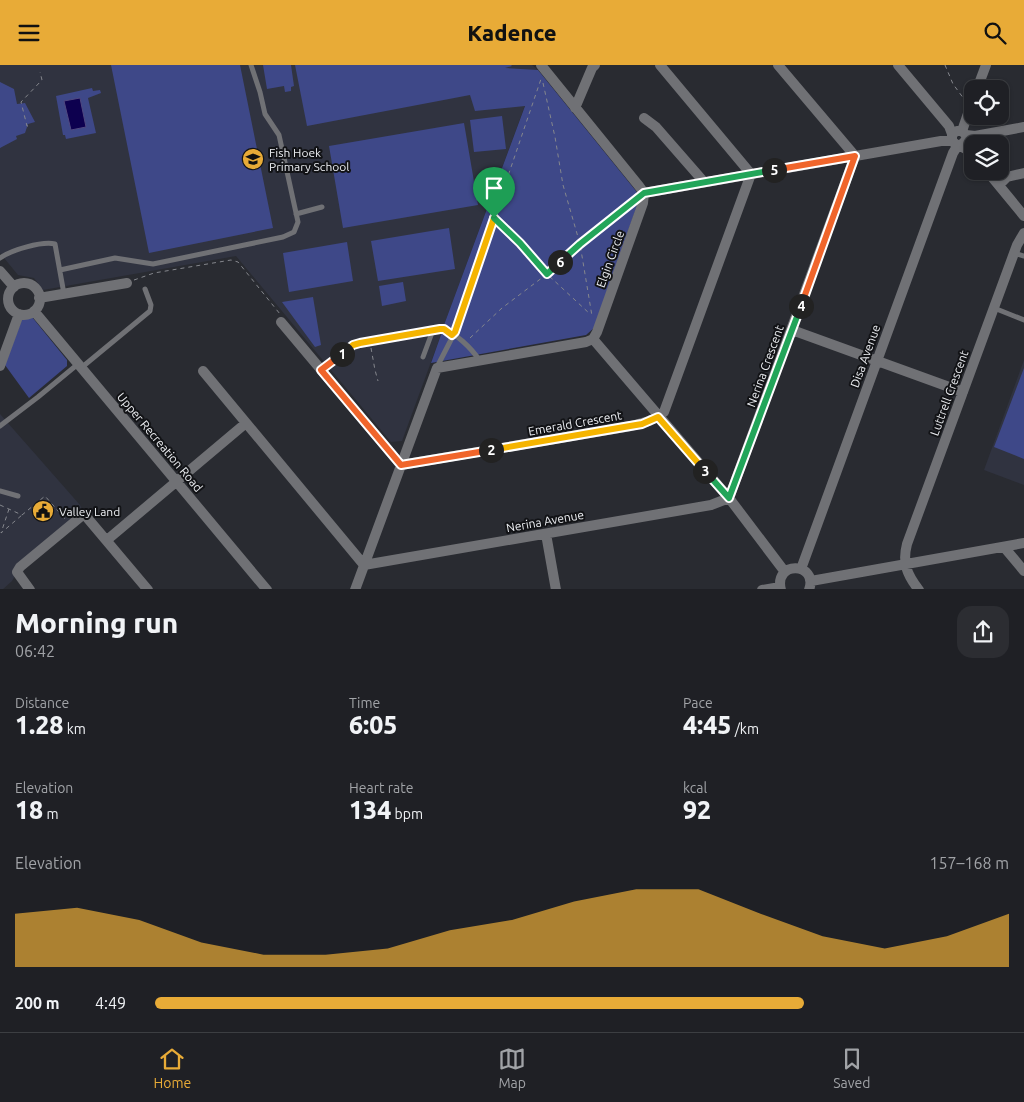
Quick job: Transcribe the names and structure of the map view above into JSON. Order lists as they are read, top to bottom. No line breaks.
{"streets":{"street":["Elgin Circle","Disa Avenue","Nerina Crescent","Luttrell Crescent","Emerald Crescent","Upper Recreation Road","Nerina Avenue"]},"crossings":[["Nerina Crescent","Nerina Avenue"]],"places":{"school or university":["Fish Hoek Primary School"],"public building":["Valley Land"]},"page":{"header":"Kadence","pins":["5","6","4","1","2","3"],"heading":["Morning run","06:42"],"stats":[["Distance","1.28 km"],["Time","6:05"],["Pace","4:45 /km"],["Elevation","18 m"],["Heart rate","134 bpm"],["kcal","92"]],"chart":["Elevation","157–168 m"],"list":[{"name":"200 m","note":"4:49"}],"tabs":["Home","Map","Saved"]}}
